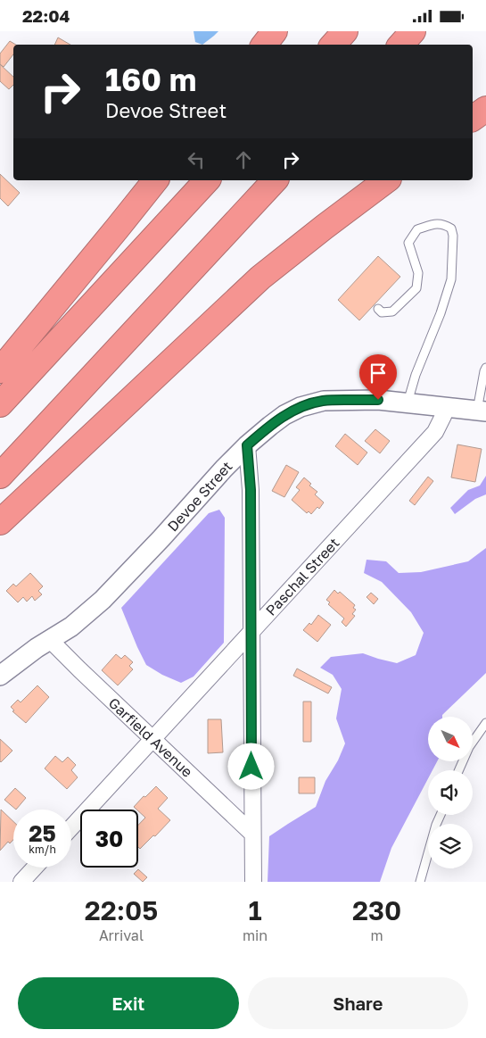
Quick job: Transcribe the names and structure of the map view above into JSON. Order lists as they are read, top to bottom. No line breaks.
{"streets":{"street":["Devoe Street","Paschal Street","Garfield Avenue"]},"crossings":[["Devoe Street","Paschal Street"],["Devoe Street","Garfield Avenue"],["Paschal Street","Garfield Avenue"]],"north":"bottom right","page":{"status":"22:04","turn":["160 m","Devoe Street"],"speed":"25 km/h","limit":"30","eta":["22:05","Arrival","1","min","230","m"],"buttons":["Exit","Share"]}}
